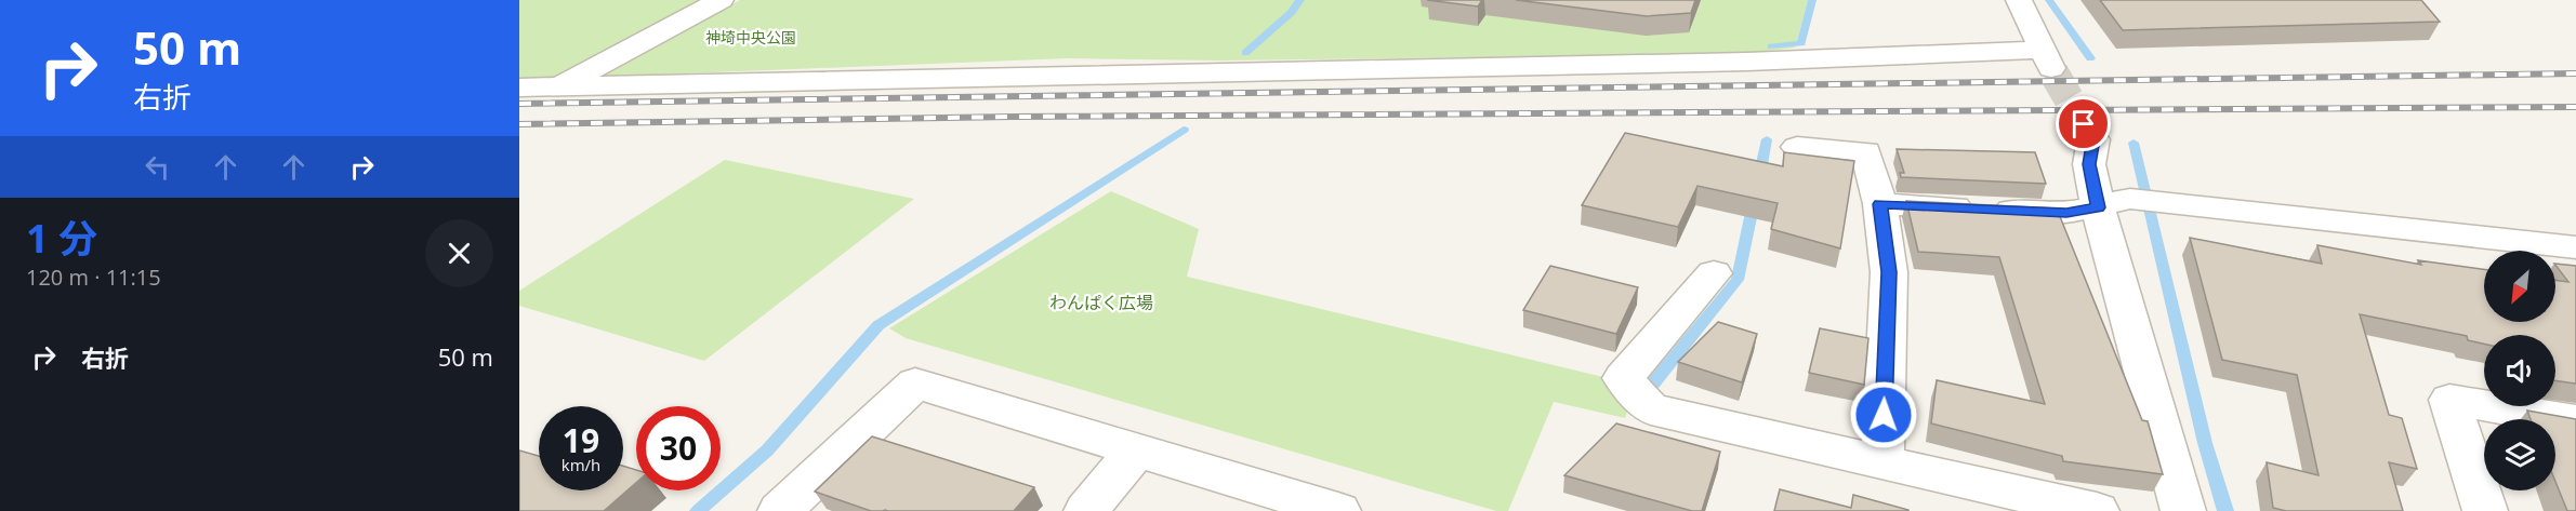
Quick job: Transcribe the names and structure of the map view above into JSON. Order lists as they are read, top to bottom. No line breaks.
{"parks":["神埼中央公園","わんぱく広場"],"north":"bottom left","page":{"turn":["50 m","右折"],"heading":["1 分","120 m · 11:15"],"list":[{"name":"右折","value":"50 m"}],"speed":"19 km/h","limit":"30"}}
